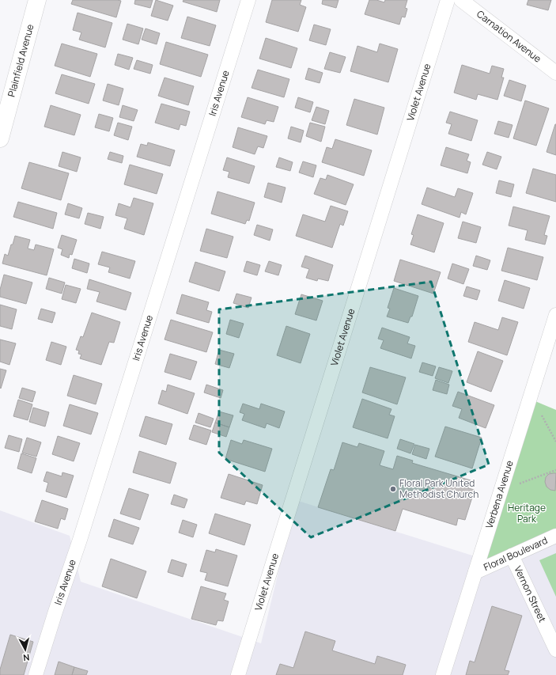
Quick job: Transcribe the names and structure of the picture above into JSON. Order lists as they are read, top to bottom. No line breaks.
{"streets":{"main road":["Plainfield Avenue"],"street":["Carnation Avenue","Violet Avenue","Iris Avenue","Verbena Avenue","Floral Boulevard","Vernon Street"]},"crossings":[["Verbena Avenue","Floral Boulevard"],["Floral Boulevard","Vernon Street"]],"parks":["Heritage Park"],"places":["Floral Park United Methodist Church"],"north":"bottom"}
